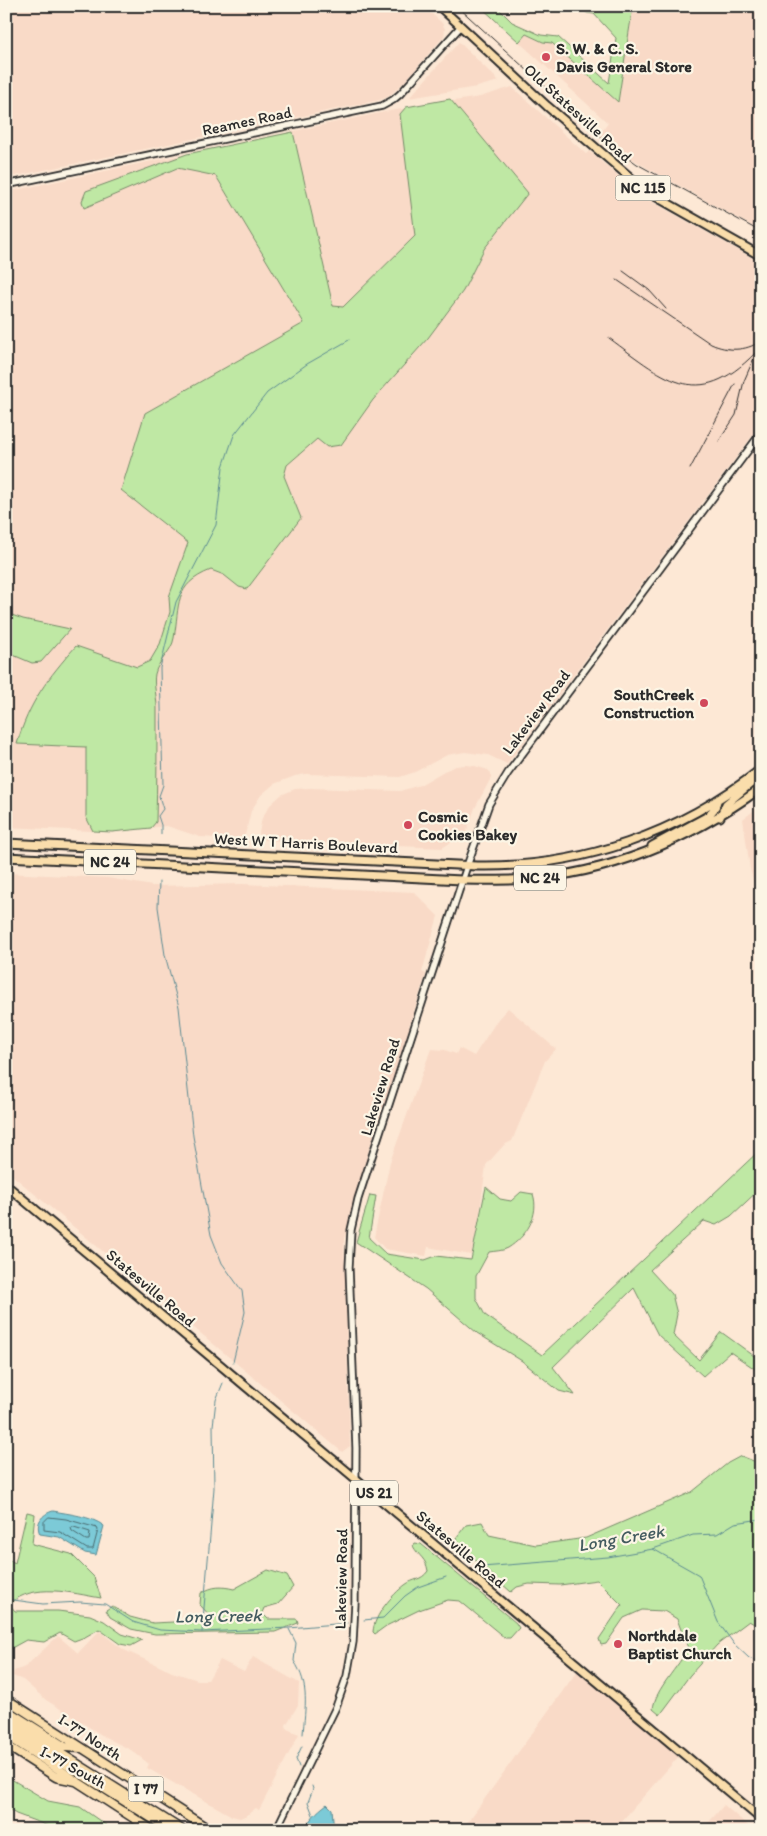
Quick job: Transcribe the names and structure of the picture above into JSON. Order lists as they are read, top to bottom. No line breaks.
{"streets":{"highway":["I-77 North","I-77 South","I 77"],"main road":["Old Statesville Road","Reames Road","NC 115","Lakeview Road","West W T Harris Boulevard","NC 24","Statesville Road","US 21"]},"crossings":[["Old Statesville Road","Reames Road"],["Lakeview Road","West W T Harris Boulevard"],["Lakeview Road","Statesville Road"],["I-77 North","I 77"],["I-77 South","I 77"]],"water":["Long Creek"],"places":["S. W. & C. S. Davis General Store","SouthCreek Construction","Cosmic Cookies Bakey","Northdale Baptist Church"]}
